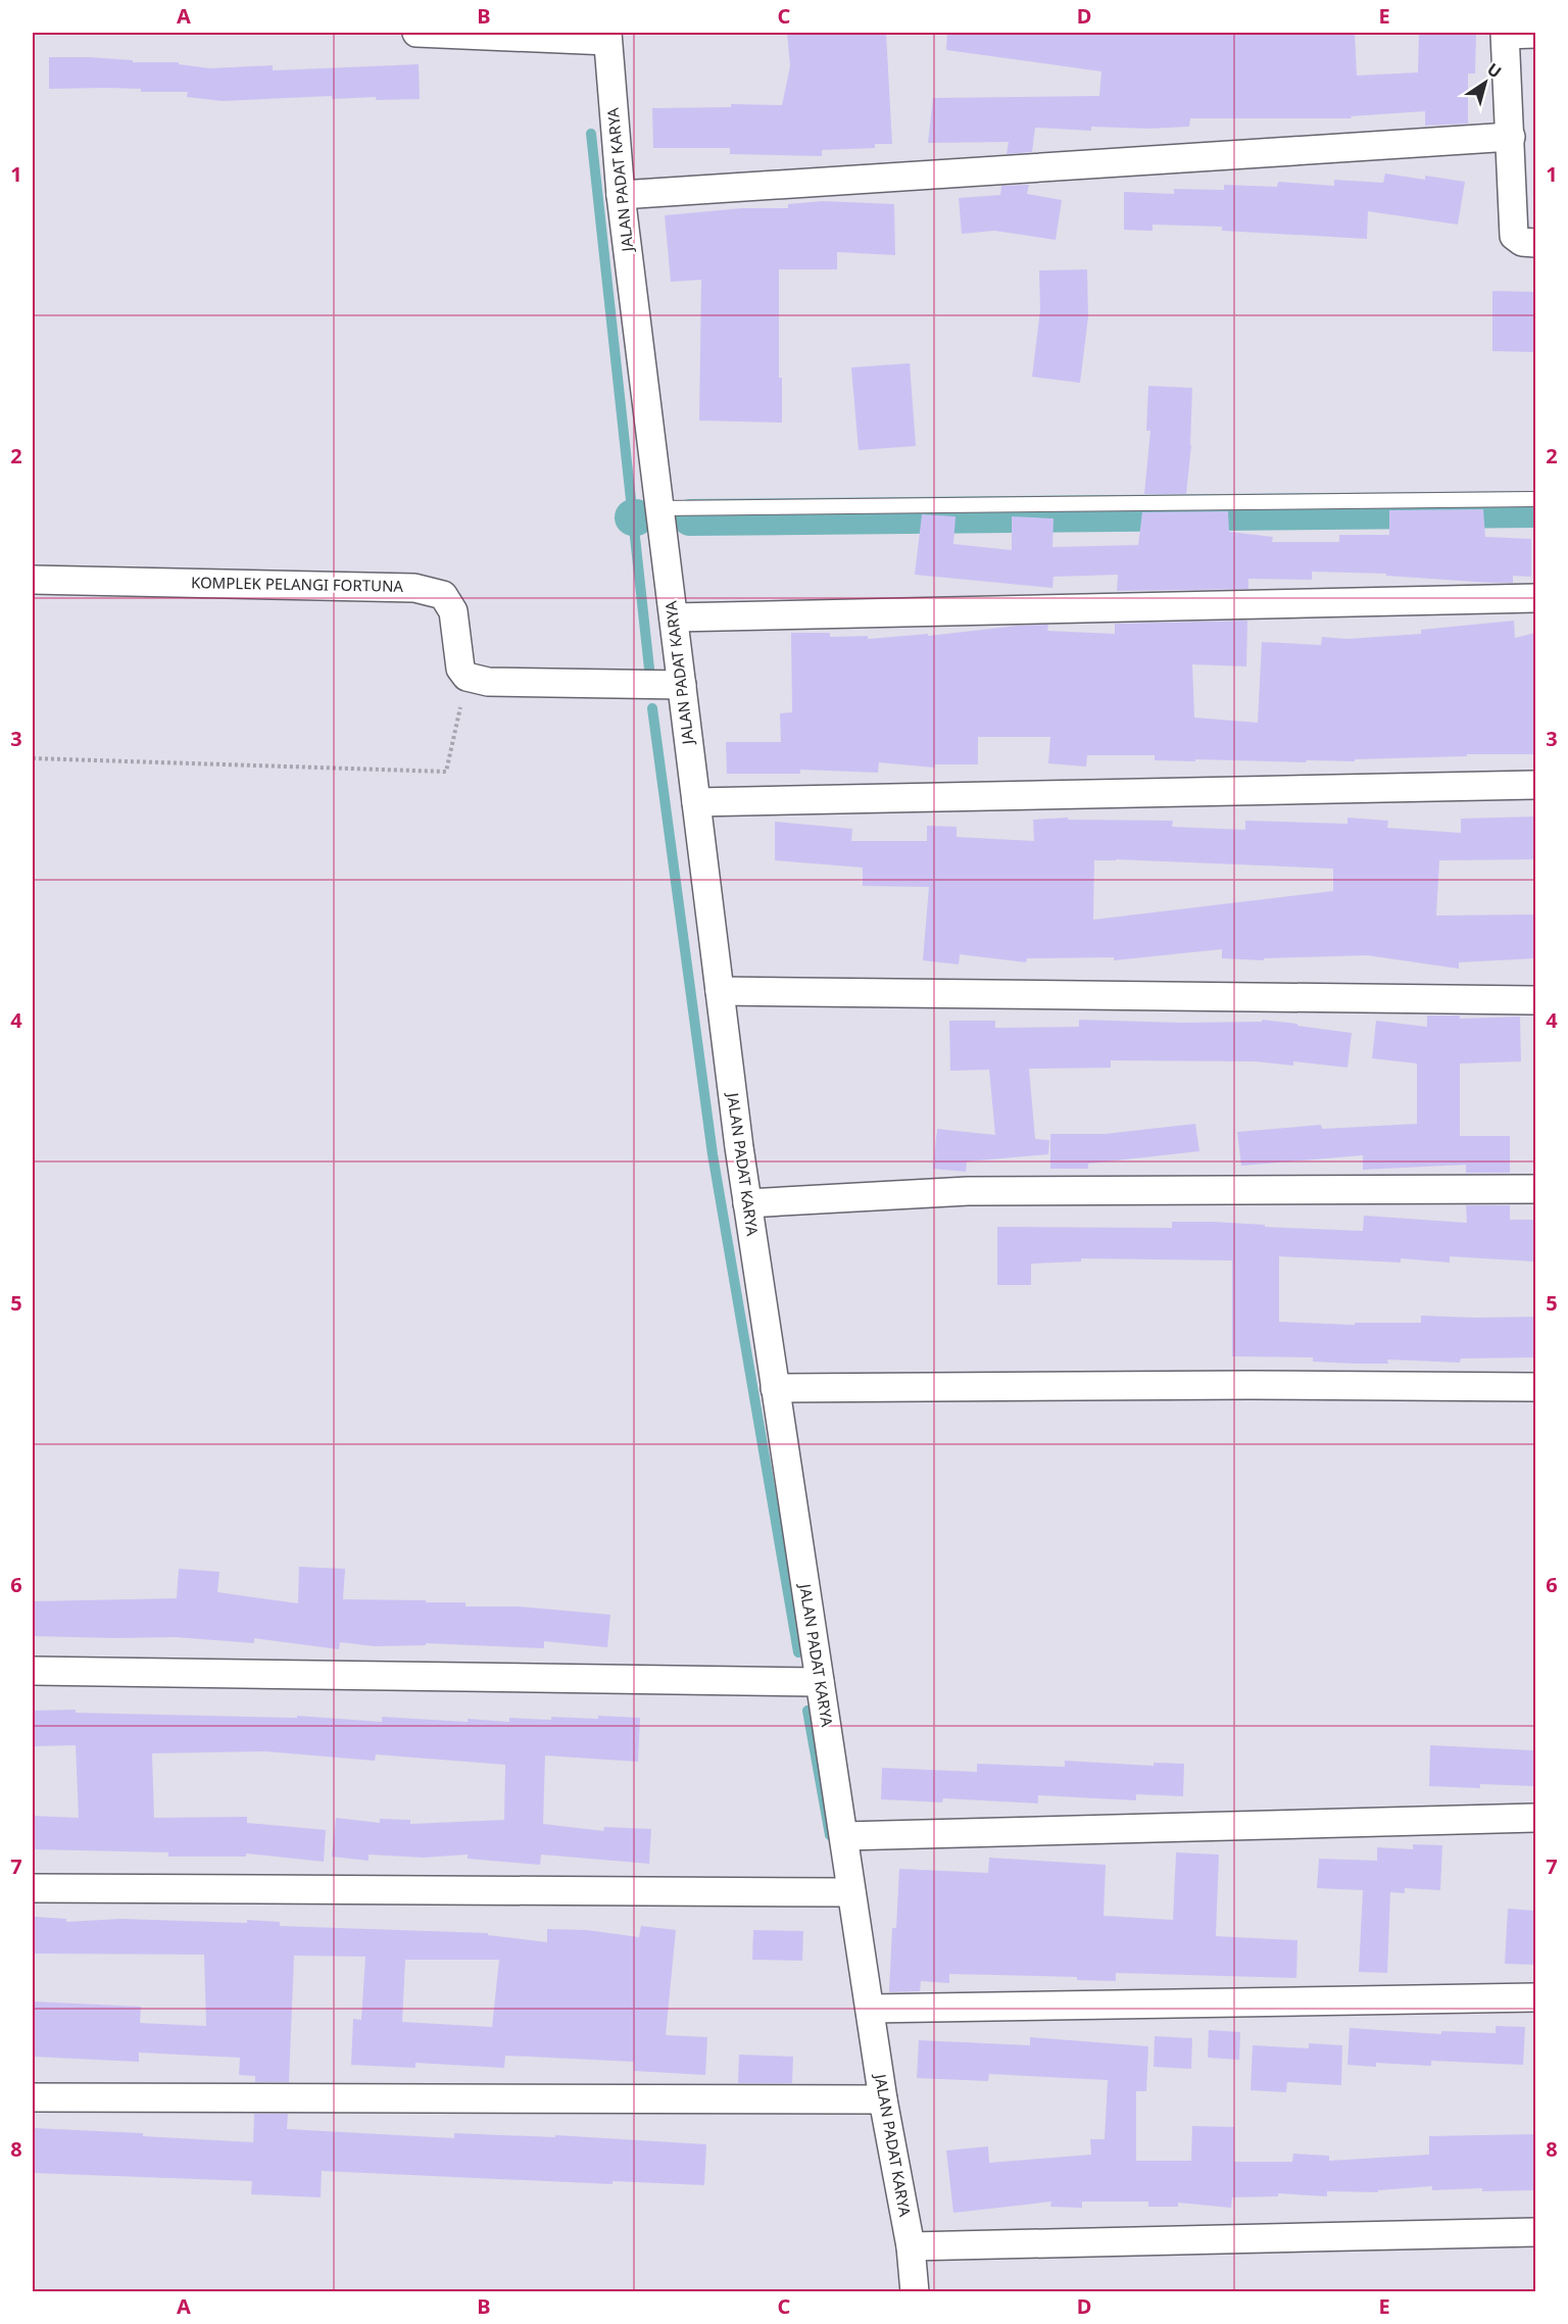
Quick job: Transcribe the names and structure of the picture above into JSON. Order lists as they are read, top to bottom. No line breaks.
{"streets":{"street":["JALAN PADAT KARYA","KOMPLEK PELANGI FORTUNA"]},"north":"top right","grid":{"columns":["A","B","C","D","E"],"rows":["1","2","3","4","5","6","7","8"]}}
